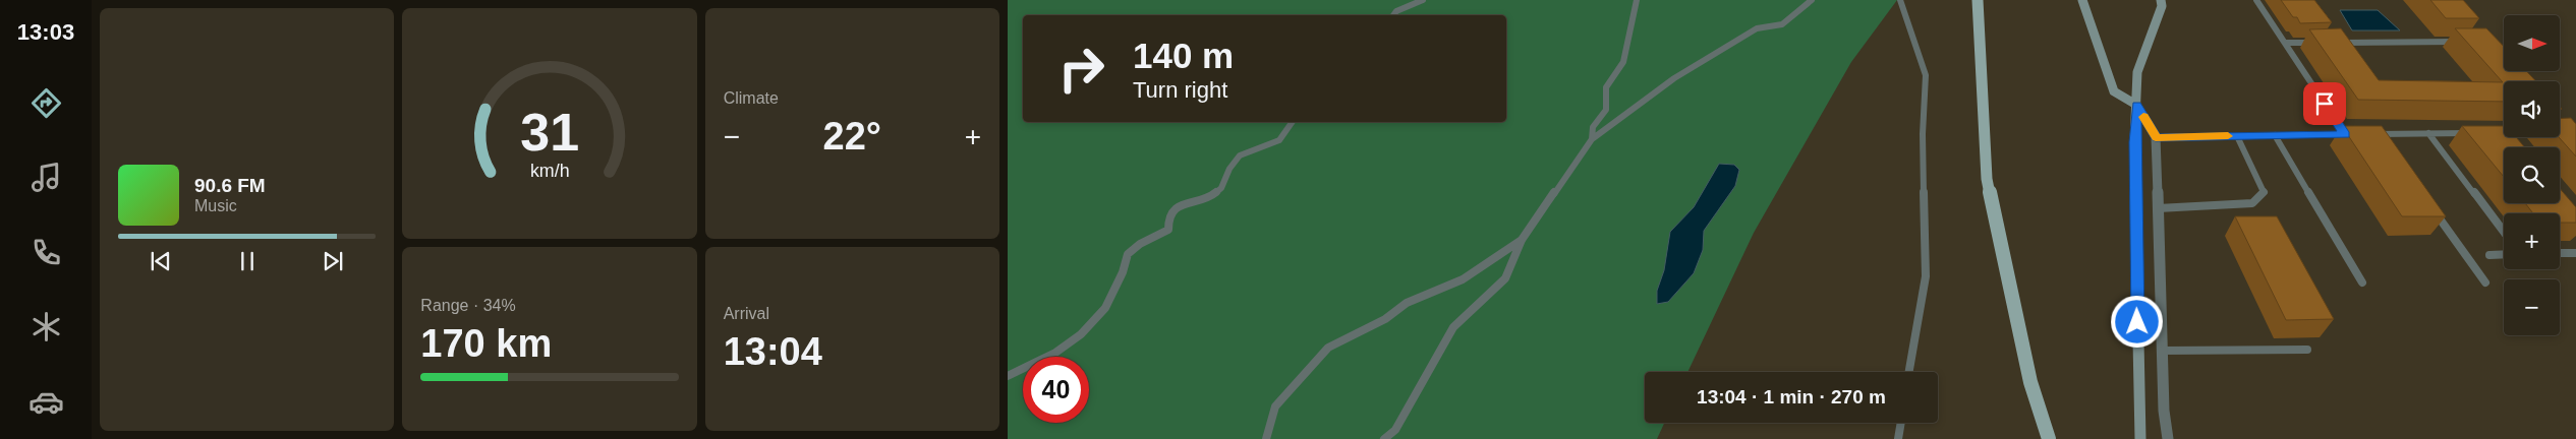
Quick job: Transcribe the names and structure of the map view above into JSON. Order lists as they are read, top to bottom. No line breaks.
{"north":"right","page":{"tabs":"13:03","tile":["Climate",["Range · 34%","170 km"],["Arrival","13:04"]],"map_buttons":["+","−"],"turn":["140 m","Turn right"],"heat":["−","22°","+"],"song":["90.6 FM","Music"],"limit":"40","trip":"13:04 · 1 min · 270 m","gauge":["31","km/h"]}}
